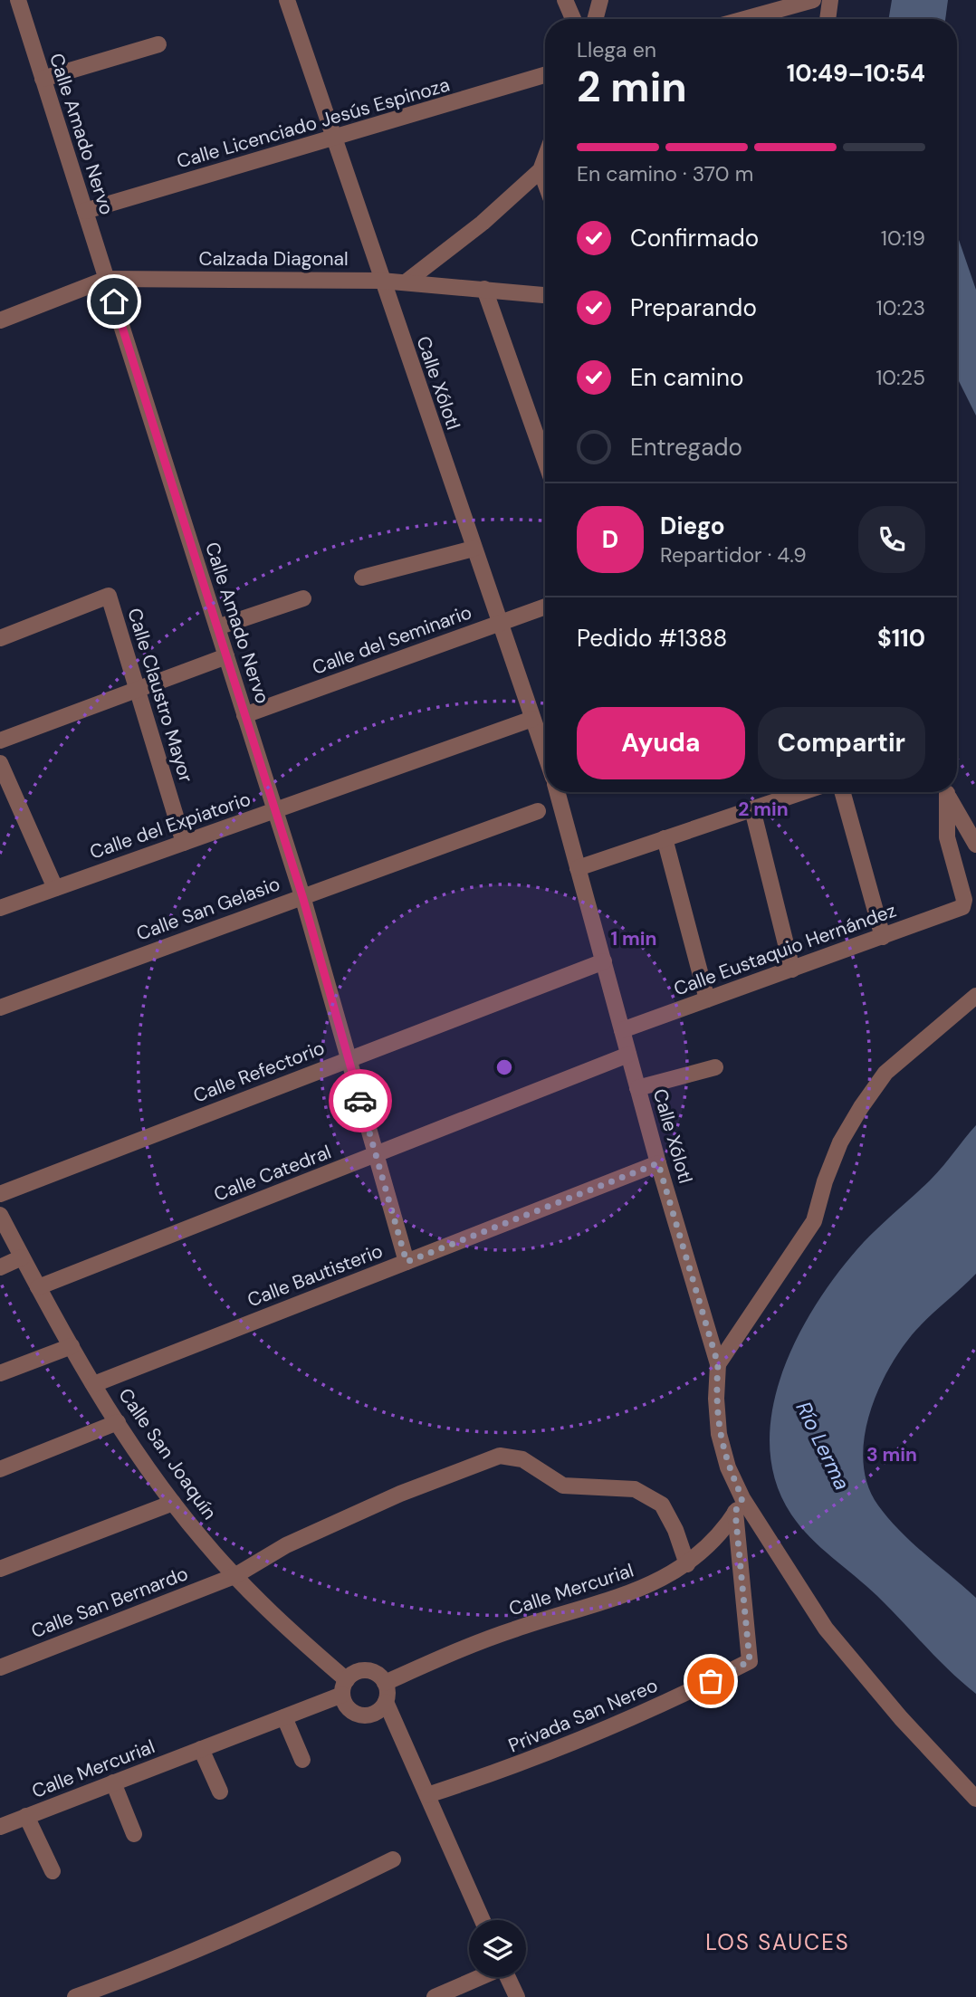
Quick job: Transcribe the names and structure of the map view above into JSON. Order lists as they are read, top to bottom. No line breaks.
{"streets":{"street":["Calle Licenciado Jesús Espinoza","Calle Amado Nervo","Calzada Diagonal","Calle Xólotl","Calle del Seminario","Calle Claustro Mayor","Calle del Expiatorio","Calle San Gelasio","Calle Eustaquio Hernández","Calle Refectorio","Calle Catedral","Calle Bautisterio","Calle San Joaquín","Calle Mercurial","Calle San Bernardo","Privada San Nereo"]},"crossings":[["Calle Licenciado Jesús Espinoza","Calle Amado Nervo"],["Calle Licenciado Jesús Espinoza","Calle Xólotl"],["Calle Amado Nervo","Calzada Diagonal"],["Calle Amado Nervo","Calle del Seminario"],["Calle Amado Nervo","Calle del Expiatorio"],["Calle Amado Nervo","Calle San Gelasio"],["Calle Amado Nervo","Calle Refectorio"],["Calle Amado Nervo","Calle Catedral"],["Calle Amado Nervo","Calle Bautisterio"],["Calzada Diagonal","Calle Xólotl"],["Calle Xólotl","Calle del Seminario"],["Calle Xólotl","Calle del Expiatorio"],["Calle Xólotl","Calle Eustaquio Hernández"],["Calle Xólotl","Calle Refectorio"],["Calle Xólotl","Calle Catedral"],["Calle Xólotl","Calle Bautisterio"],["Calle Xólotl","Calle Mercurial"],["Calle Xólotl","Privada San Nereo"],["Calle Claustro Mayor","Calle del Expiatorio"],["Calle Catedral","Calle San Joaquín"],["Calle Bautisterio","Calle San Joaquín"],["Calle San Joaquín","Calle Mercurial"],["Calle San Joaquín","Calle San Bernardo"],["Calle Mercurial","Calle San Bernardo"],["Calle Mercurial","Privada San Nereo"]],"districts":["LOS SAUCES"],"water":["Río Lerma"],"page":{"heading":["2 min","Llega en","10:49–10:54"],"panel":["Diego","Repartidor · 4.9","Pedido #1388","$110"],"bar":"En camino · 370 m","list":[["Confirmado","10:19"],["Preparando","10:23"],["En camino","10:25"],"Entregado"],"round":"D","buttons":["Ayuda","Compartir"]},"rings":["2 min","1 min","3 min"]}
